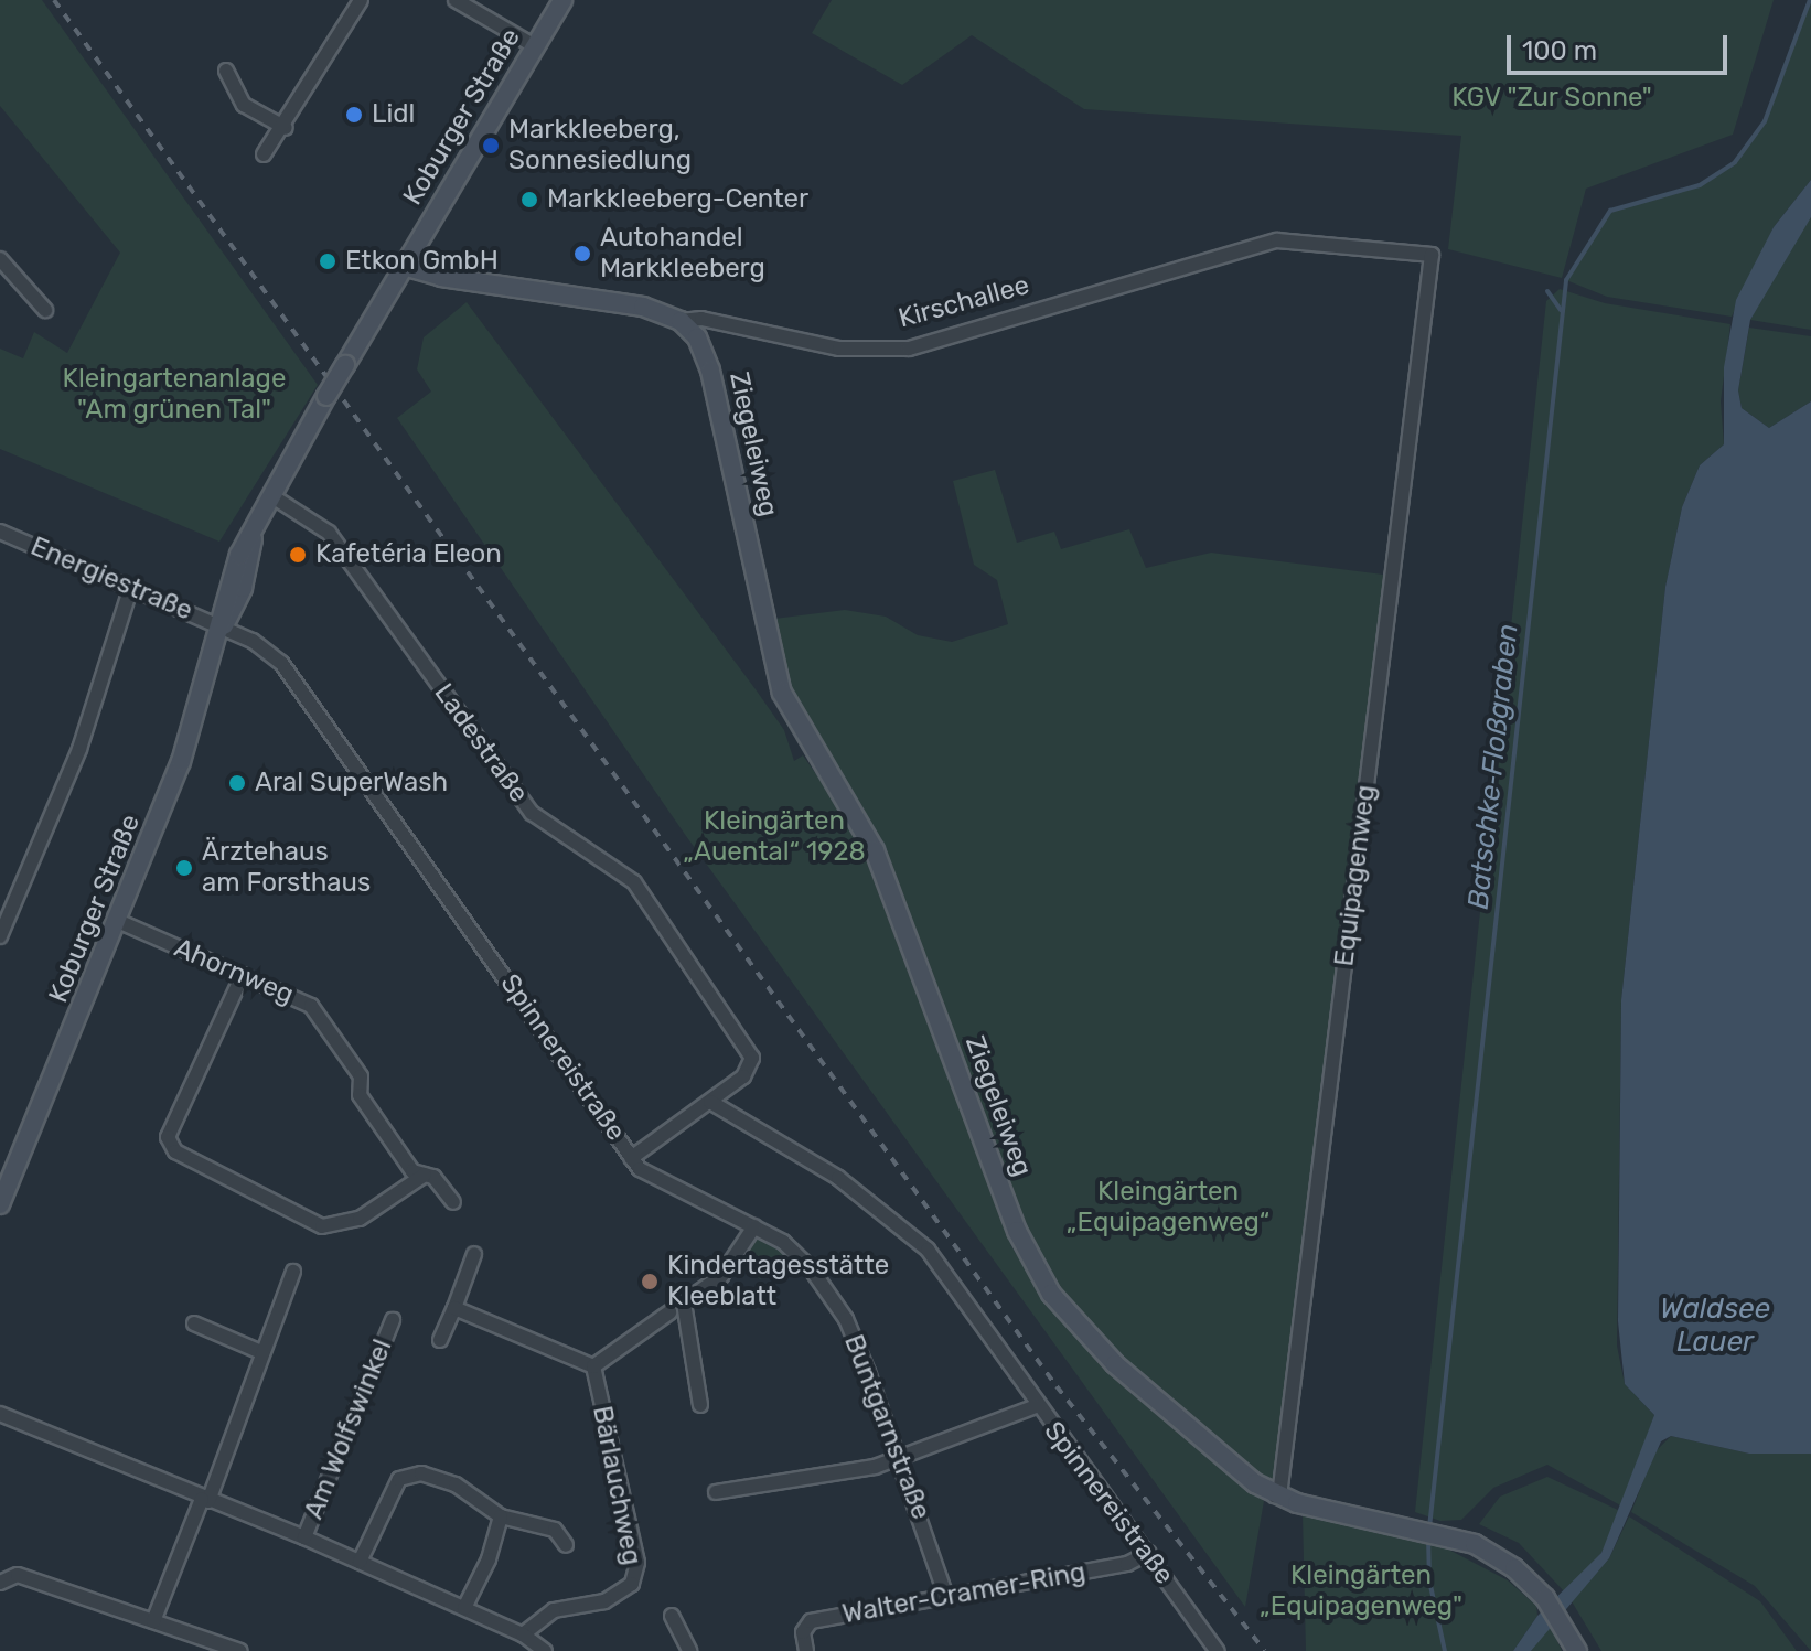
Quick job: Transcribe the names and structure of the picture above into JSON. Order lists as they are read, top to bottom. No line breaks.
{"streets":{"main road":["Koburger Straße","Kirschallee","Ziegeleiweg"],"street":["Energiestraße","Ladestraße","Equipagenweg","Ahornweg","Spinnereistraße","Buntgarnstraße","Am Wolfswinkel","Bärlauchweg","Walter-Cramer-Ring"]},"crossings":[["Koburger Straße","Kirschallee"],["Koburger Straße","Energiestraße"],["Koburger Straße","Ladestraße"],["Koburger Straße","Ahornweg"],["Koburger Straße","Spinnereistraße"],["Kirschallee","Ziegeleiweg"],["Kirschallee","Equipagenweg"],["Ziegeleiweg","Equipagenweg"],["Energiestraße","Spinnereistraße"],["Ladestraße","Spinnereistraße"],["Spinnereistraße","Buntgarnstraße"],["Spinnereistraße","Walter-Cramer-Ring"],["Buntgarnstraße","Walter-Cramer-Ring"],["Am Wolfswinkel","Bärlauchweg"]],"water":["Batschke‐Floßgraben","Waldsee Lauer"],"parks":["KGV \"Zur Sonne\"","Kleingartenanlage \"Am grünen Tal\"","Kleingärten „Auental“ 1928","Kleingärten „Equipagenweg“","Kleingärten „Equipagenweg\""],"places":["Lidl","Markkleeberg, Sonnesiedlung","Markkleeberg-Center","Autohandel Markkleeberg","Etkon GmbH","Kafetéria Eleon","Aral SuperWash","Ärztehaus am Forsthaus","Kindertagesstätte Kleeblatt"],"scale_bar":"100 m"}
